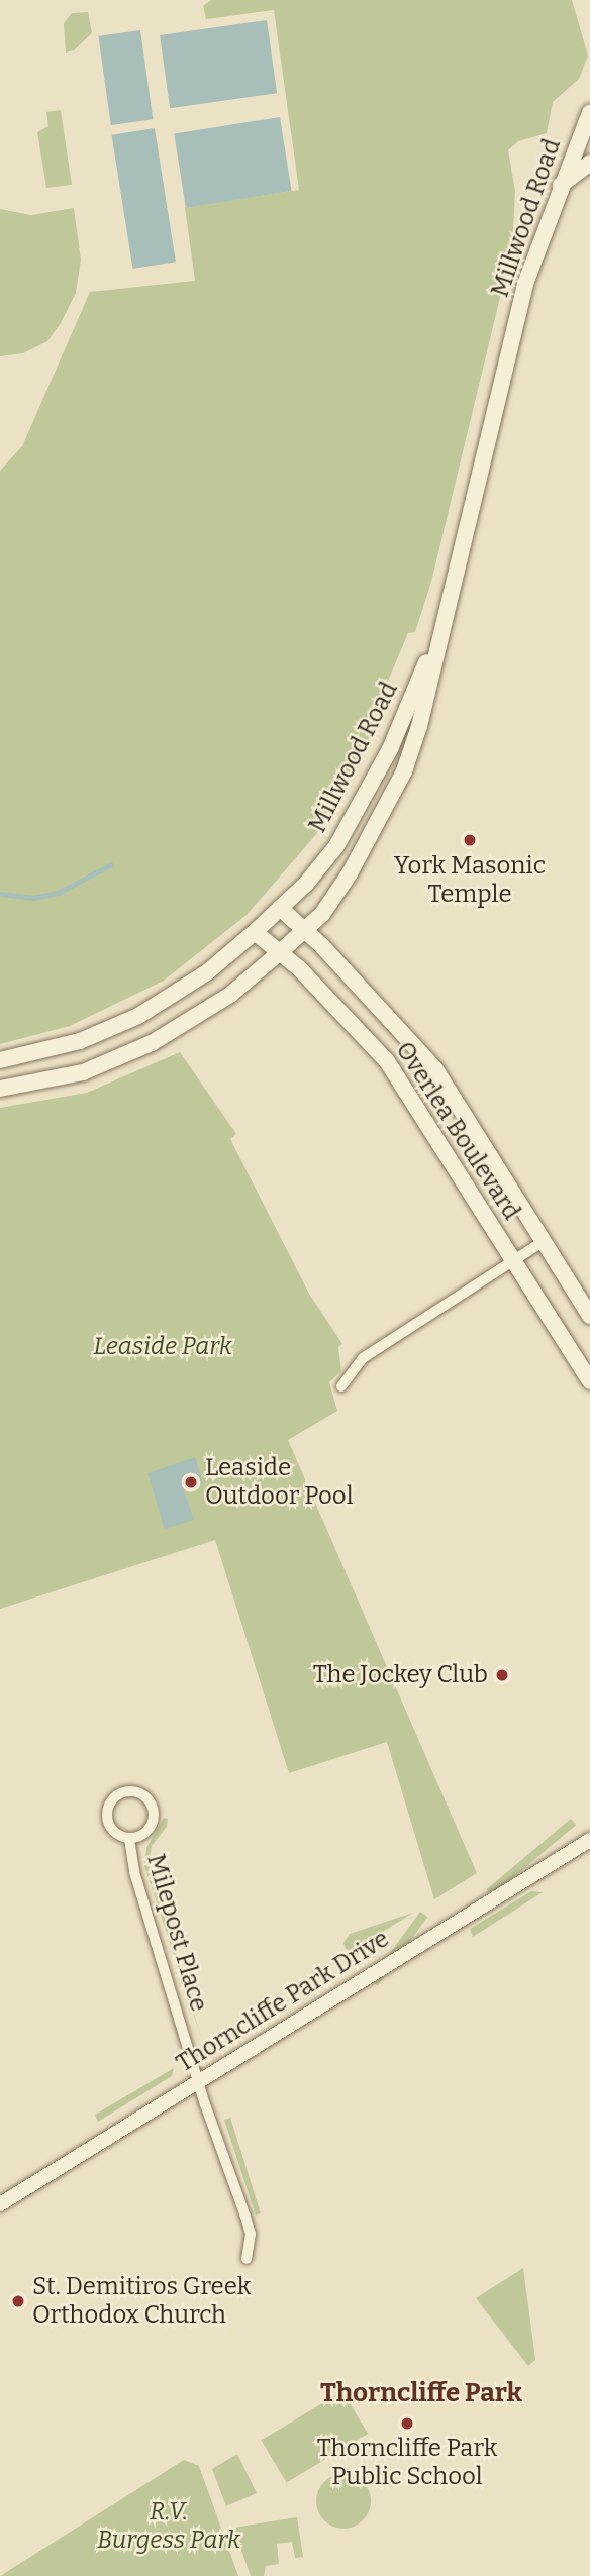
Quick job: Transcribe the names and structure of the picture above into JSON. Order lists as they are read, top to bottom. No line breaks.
{"streets":{"main road":["Millwood Road","Overlea Boulevard"],"street":["Milepost Place","Thorncliffe Park Drive"]},"crossings":[["Millwood Road","Overlea Boulevard"],["Milepost Place","Thorncliffe Park Drive"]],"districts":["Thorncliffe Park"],"parks":["Leaside Park","R.V. Burgess Park"],"places":["York Masonic Temple","Leaside Outdoor Pool","The Jockey Club","St. Demitiros Greek Orthodox Church","Thorncliffe Park Public School"]}
